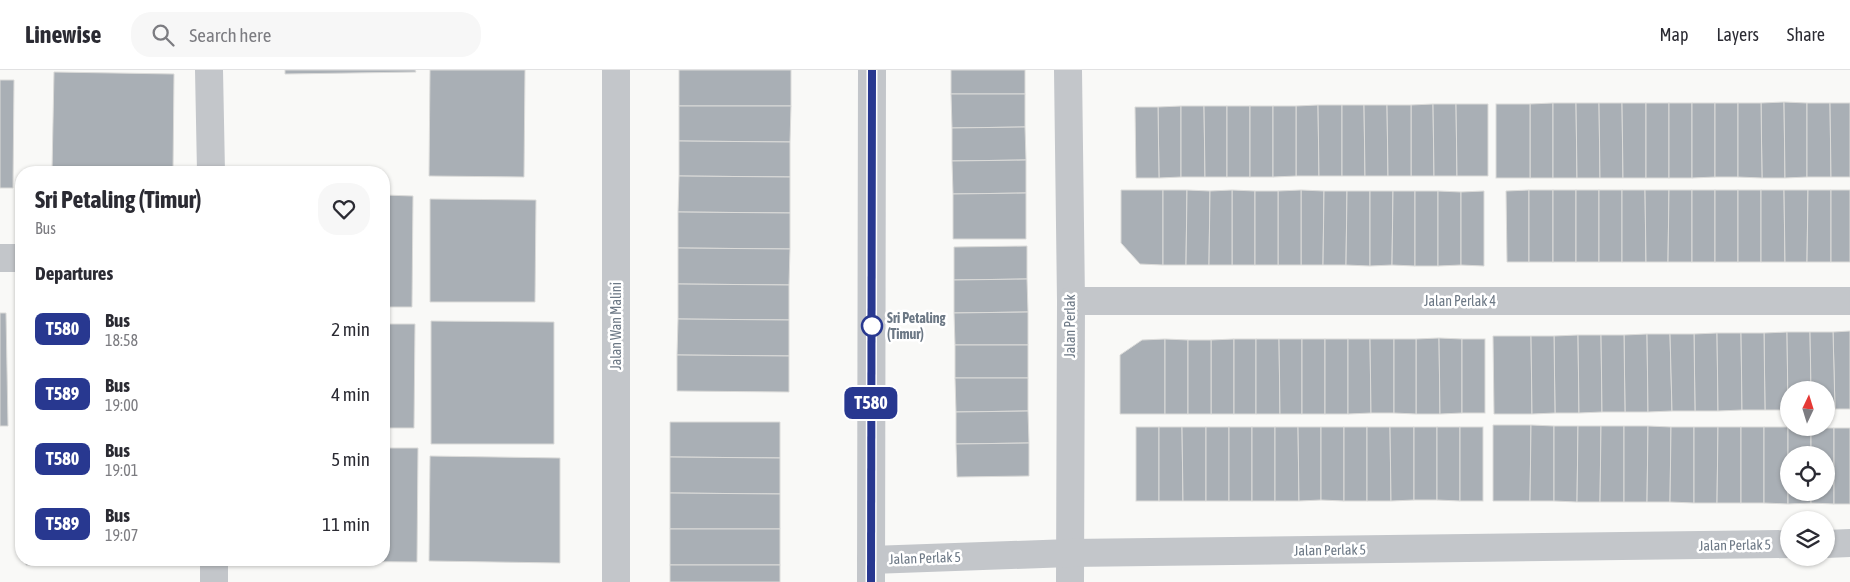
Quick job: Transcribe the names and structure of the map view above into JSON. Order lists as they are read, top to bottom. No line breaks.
{"streets":{"street":["Jalan Perlak 4","Jalan Wan Malini","Jalan Perlak","Jalan Perlak 5"]},"crossings":[["Jalan Perlak 4","Jalan Perlak"],["Jalan Perlak","Jalan Perlak 5"]],"places":["Sri Petaling (Timur)"],"lines":["bus line T580"],"north":"top","page":{"header":"Linewise","search":"Search here","nav":["Map","Layers","Share"],"on_map":"T580","heading":[["Sri Petaling (Timur)","Bus"],"Departures"],"list":[{"mark":"T580","name":"Bus","note":"18:58","value":"2 min"},{"mark":"T589","name":"Bus","note":"19:00","value":"4 min"},{"mark":"T580","name":"Bus","note":"19:01","value":"5 min"},{"mark":"T589","name":"Bus","note":"19:07","value":"11 min"}]}}
